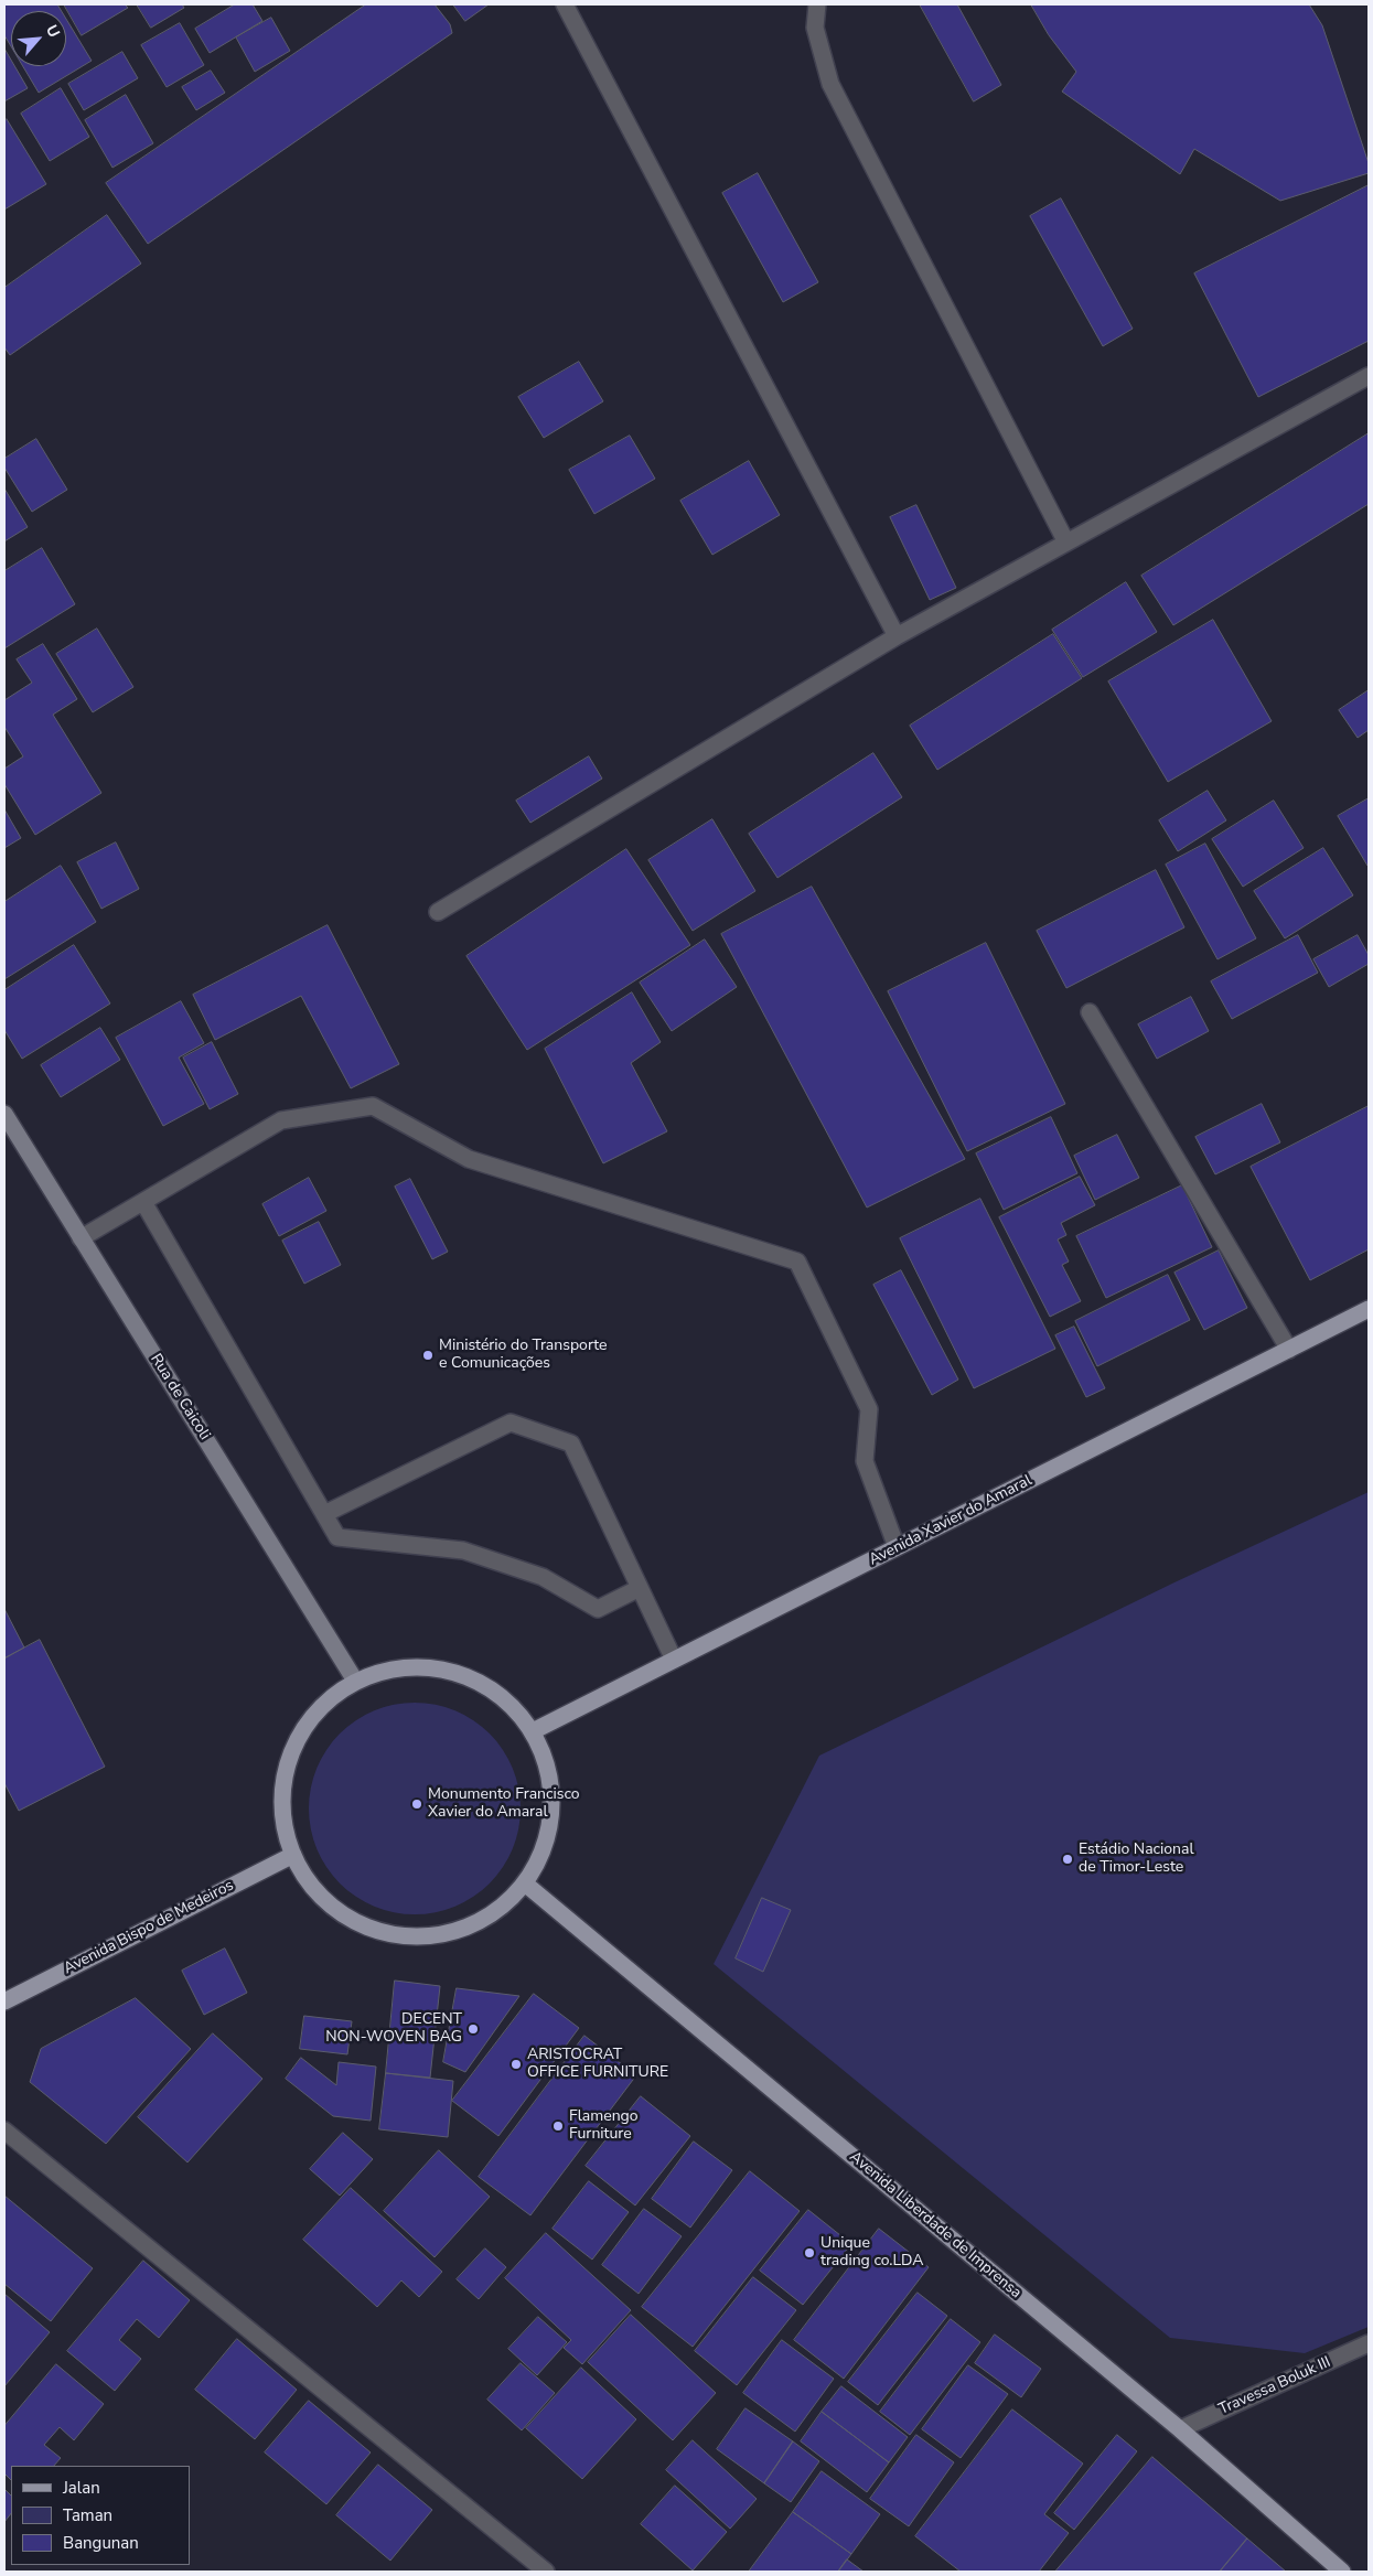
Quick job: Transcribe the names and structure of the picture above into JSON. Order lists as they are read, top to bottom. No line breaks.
{"streets":{"main road":["Rua de Caicoli","Avenida Xavier do Amaral","Avenida Bispo de Medeiros","Avenida Liberdade de Imprensa"],"street":["Travessa Boluk III"]},"crossings":[["Avenida Liberdade de Imprensa","Travessa Boluk III"]],"places":["Ministério do Transporte e Comunicações","Monumento Francisco Xavier do Amaral","Estádio Nacional de Timor-Leste","DECENT NON-WOVEN BAG","ARISTOCRAT OFFICE FURNITURE","Flamengo Furniture","Unique trading co.LDA"],"legend":["Jalan","Taman","Bangunan"],"north":"top right"}
